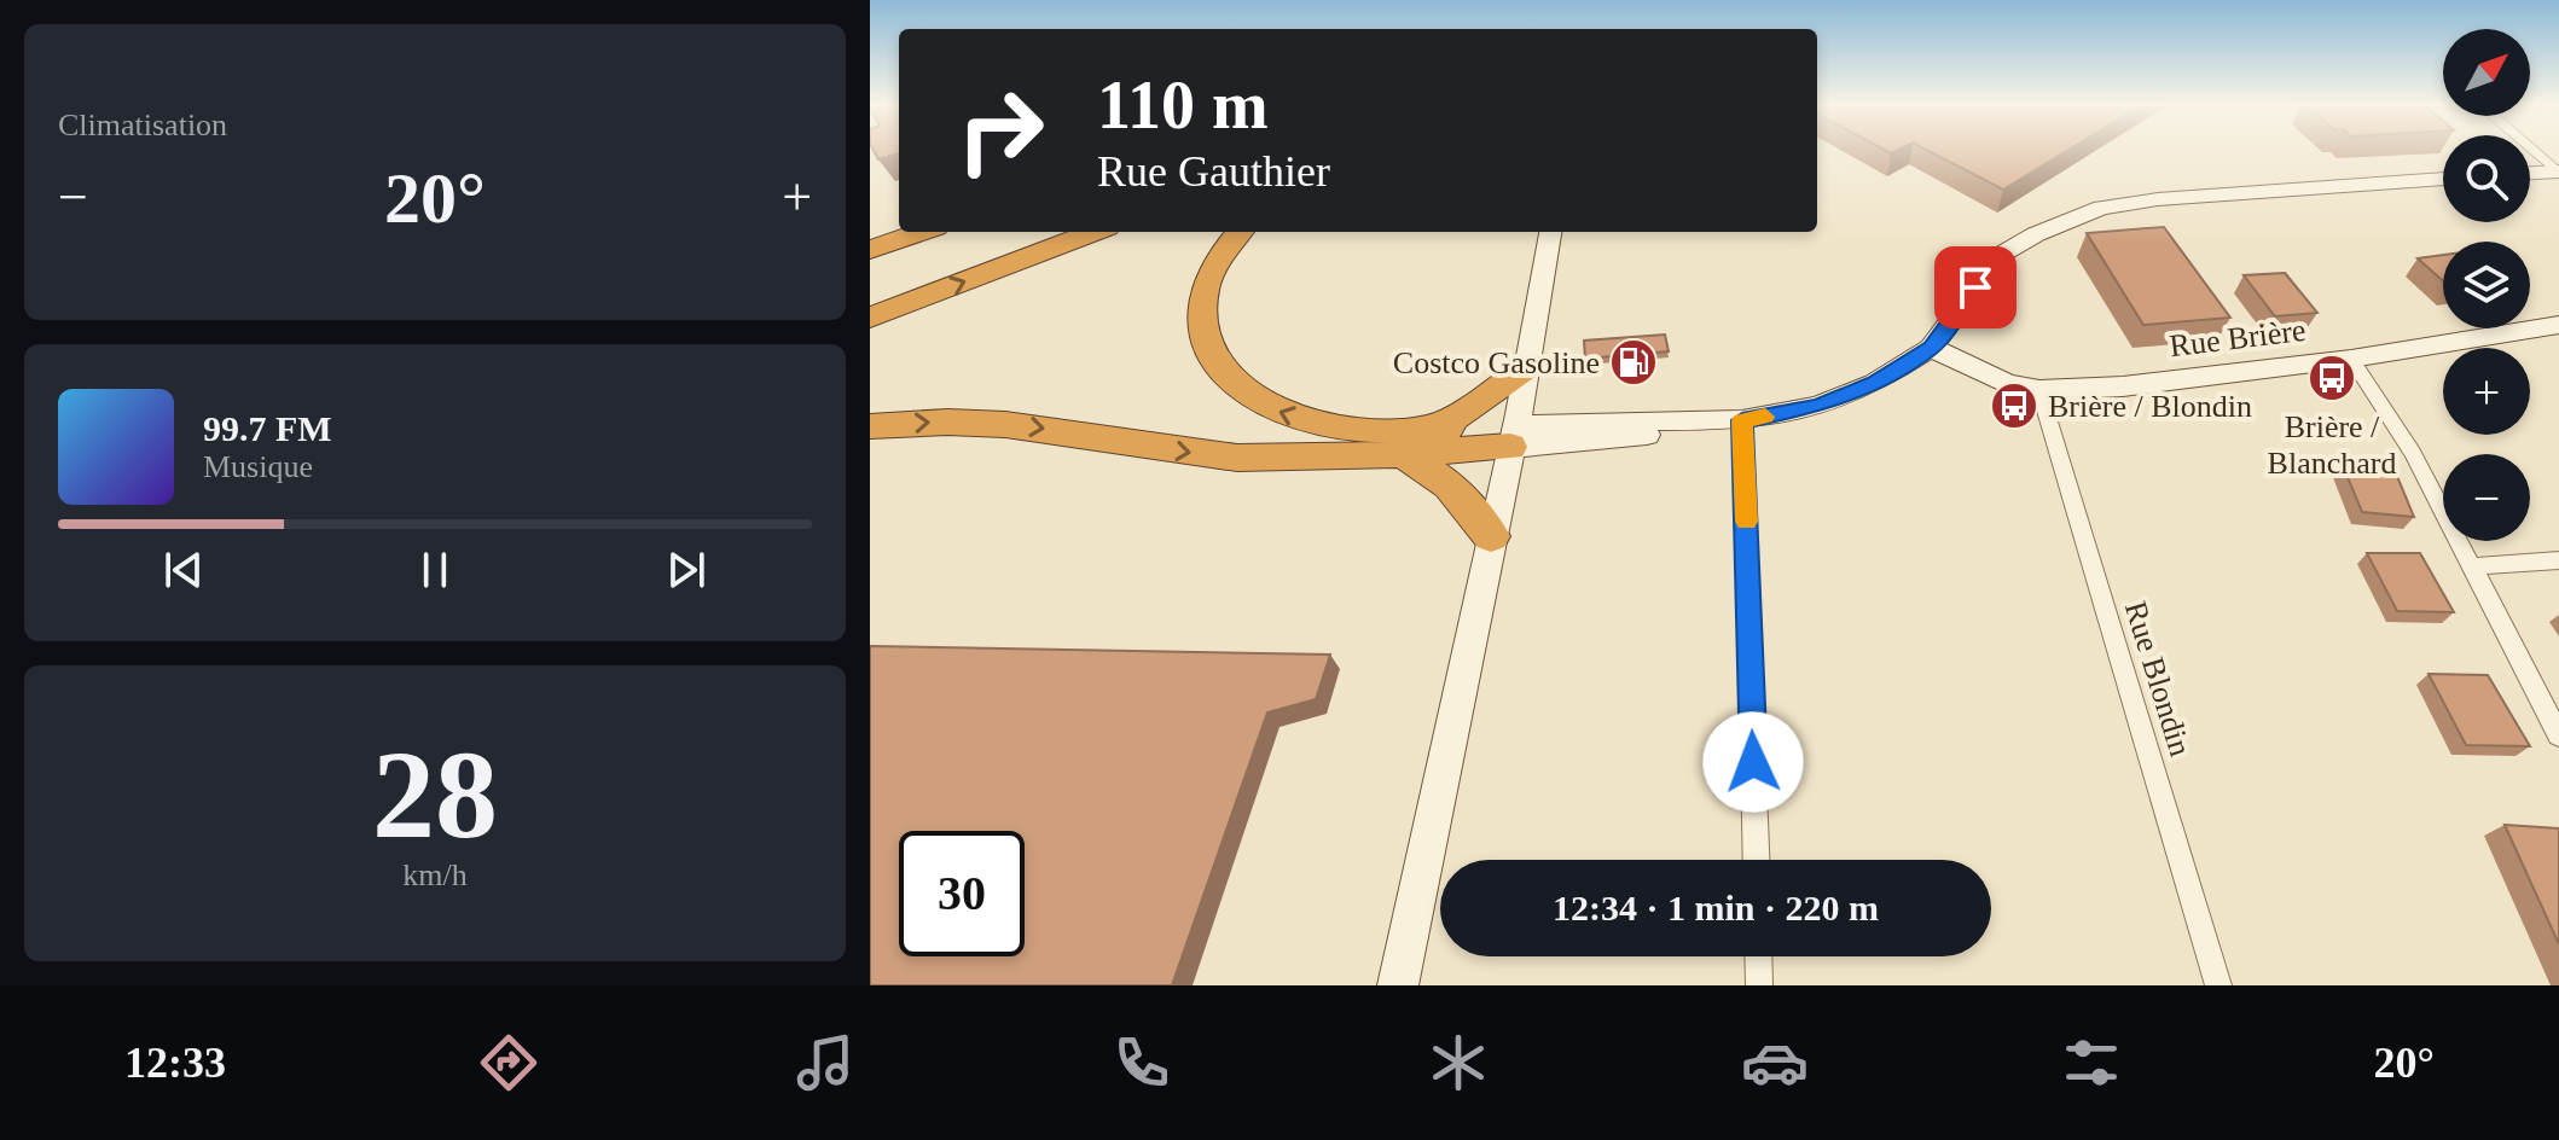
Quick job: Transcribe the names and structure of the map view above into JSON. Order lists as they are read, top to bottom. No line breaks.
{"streets":{"street":["Rue Brière","Rue Blondin"]},"crossings":[["Rue Brière","Rue Blondin"]],"places":{"fuel station":["Costco Gasoline"],"bus stop":["Brière / Blanchard","Brière / Blondin"]},"north":"top right","page":{"tile":["Climatisation",["28","km/h"]],"map_buttons":["+","−"],"turn":["110 m","Rue Gauthier"],"heat":["−","20°","+"],"song":["99.7 FM","Musique"],"limit":"30","trip":"12:34 · 1 min · 220 m","tabs":["12:33","20°"]}}
